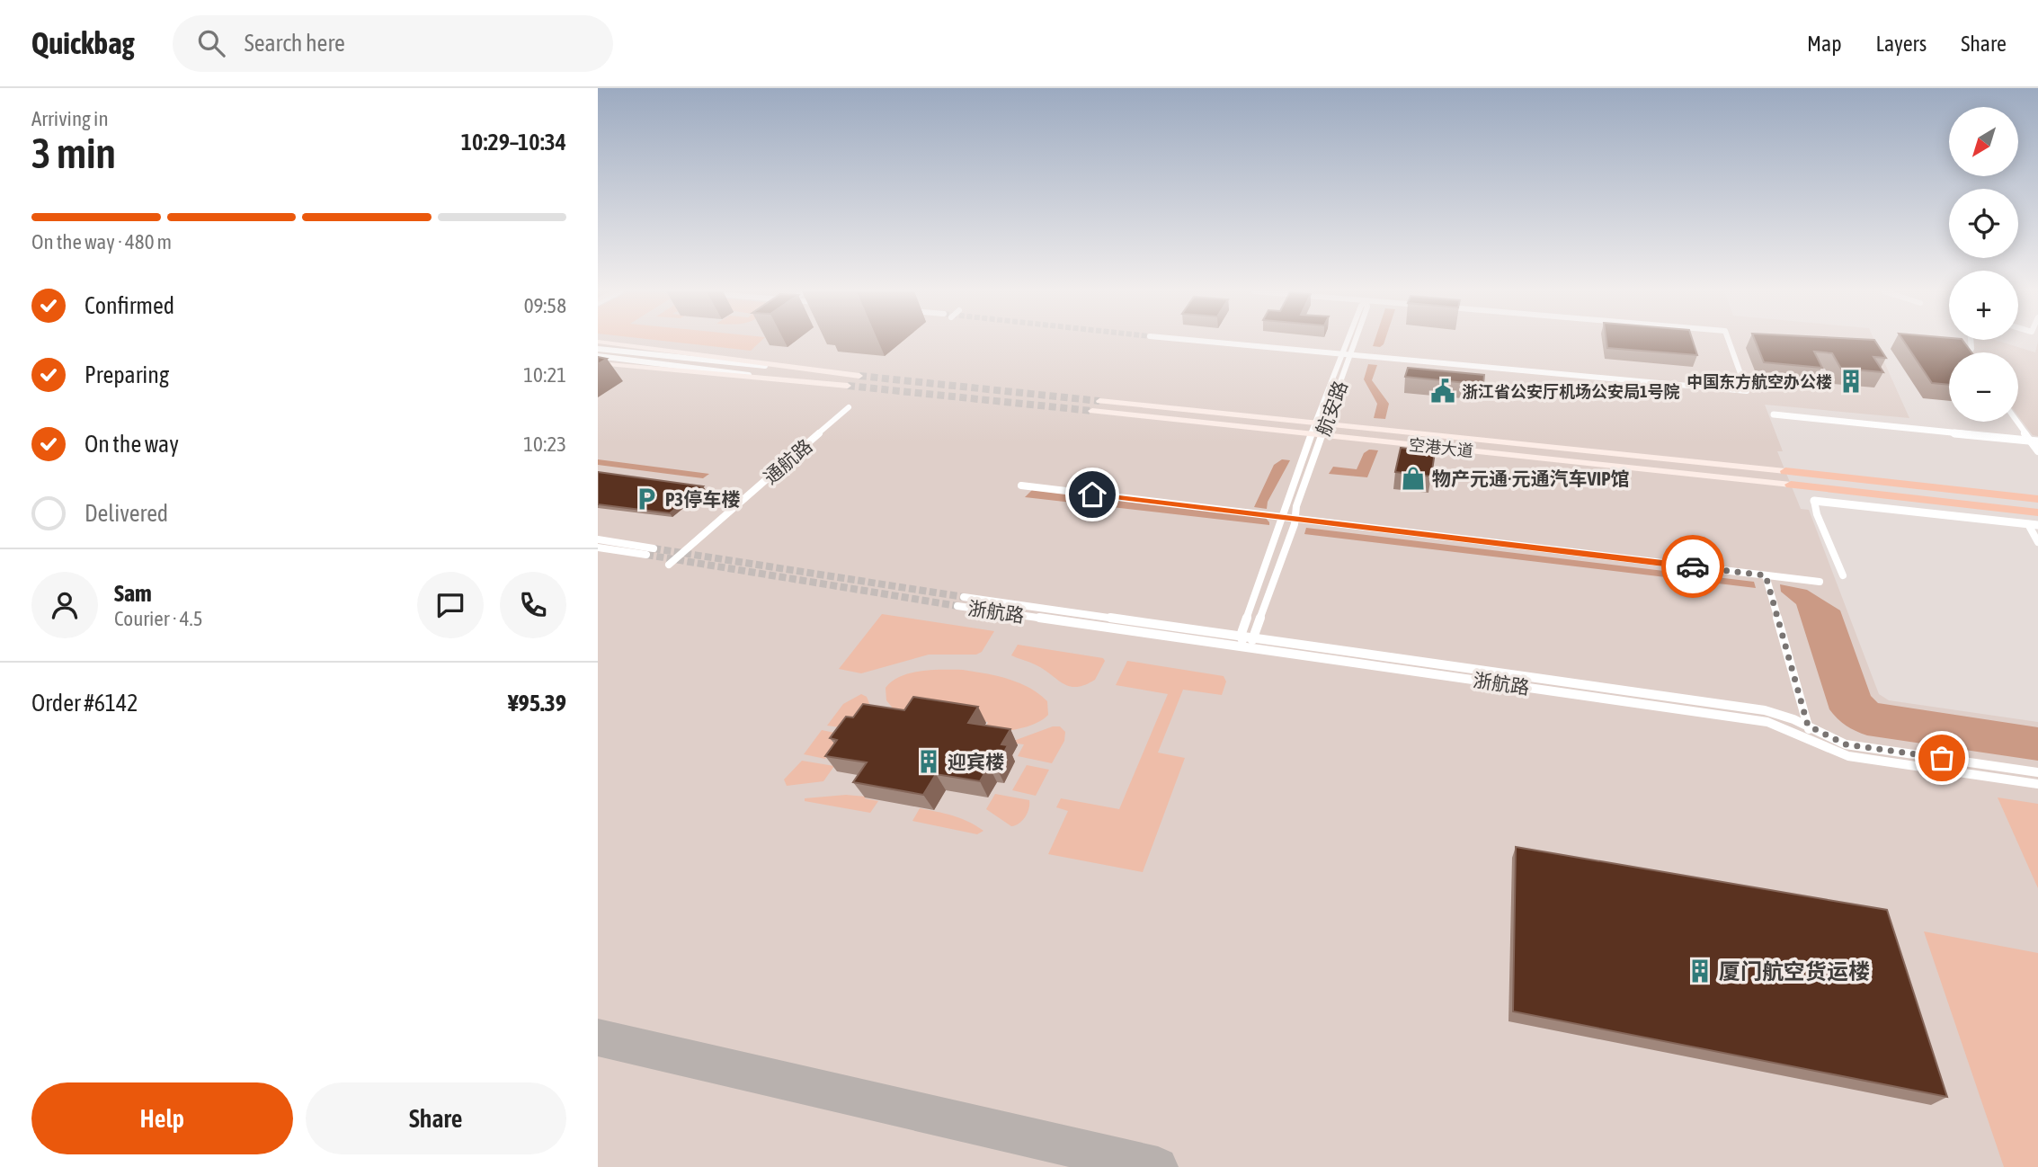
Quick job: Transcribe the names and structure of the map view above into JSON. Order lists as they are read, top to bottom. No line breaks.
{"streets":{"main road":["空港大道"],"street":["航安路","通航路","浙航路"]},"crossings":[["航安路","空港大道"],["航安路","浙航路"]],"places":{"building":["中国东方航空办公楼","迎宾楼","厦门航空货运楼"],"public building":["浙江省公安厅机场公安局1号院"],"shop":["物产元通·元通汽车VIP馆"],"parking":["P3停车楼"]},"north":"bottom left","page":{"header":"Quickbag","search":"Search here","nav":["Map","Layers","Share"],"heading":["3 min","Arriving in","10:29–10:34"],"panel":["Sam","Courier · 4.5","Order #6142","¥95.39"],"map_buttons":["+","−"],"bar":"On the way · 480 m","list":[["Confirmed","09:58"],["Preparing","10:21"],["On the way","10:23"],"Delivered"],"buttons":["Help","Share"]}}
